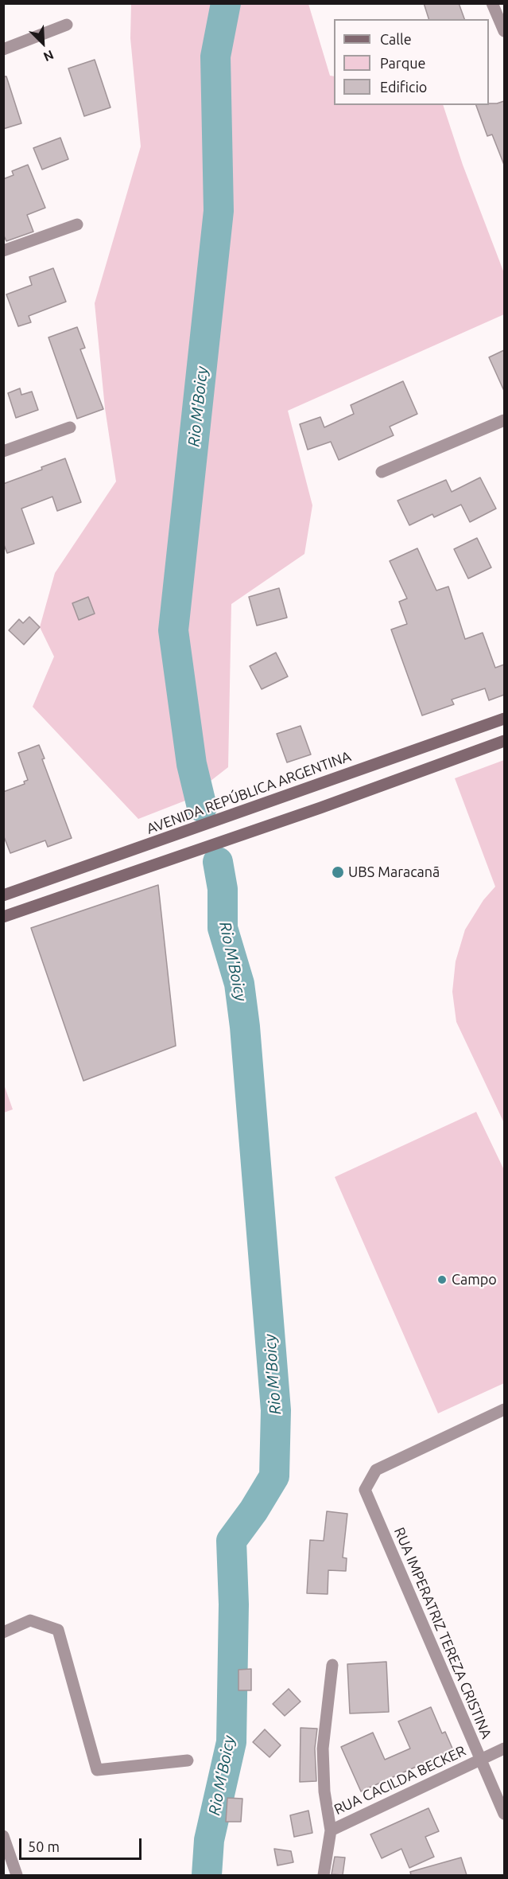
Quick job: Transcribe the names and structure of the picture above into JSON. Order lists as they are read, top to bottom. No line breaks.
{"streets":{"main road":["AVENIDA REPÚBLICA ARGENTINA"],"street":["RUA IMPERATRIZ TEREZA CRISTINA","RUA CACILDA BECKER"]},"crossings":[["RUA IMPERATRIZ TEREZA CRISTINA","RUA CACILDA BECKER"]],"water":["Rio M'Boicy"],"places":["UBS Maracanã","Campo"],"legend":["Calle","Parque","Edificio"],"scale_bar":"50 m","north":"bottom right"}
